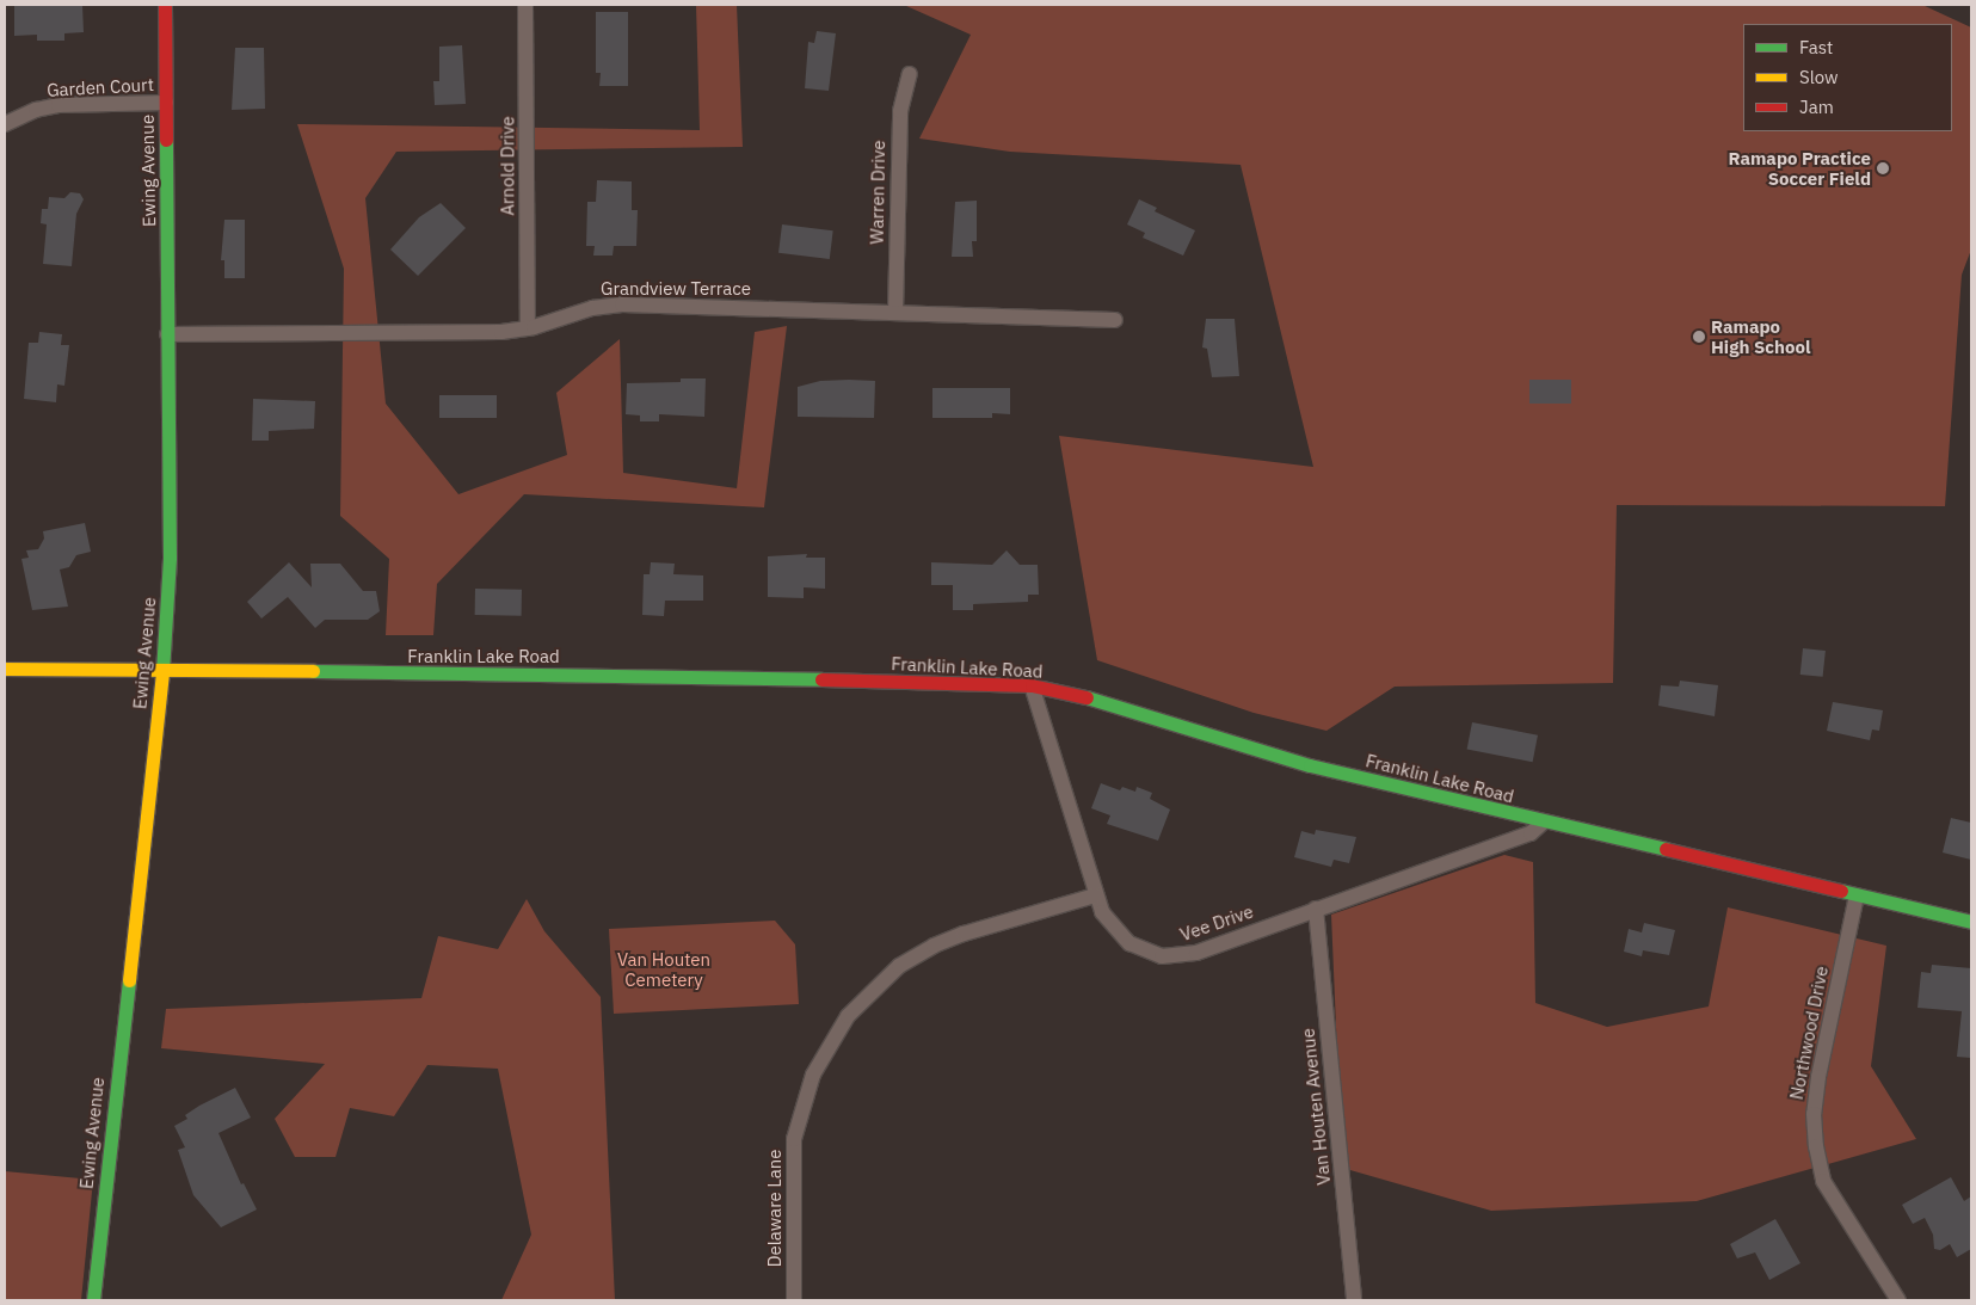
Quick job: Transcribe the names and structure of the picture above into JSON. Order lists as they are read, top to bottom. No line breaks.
{"streets":{"main road":["Ewing Avenue","Franklin Lake Road"],"street":["Garden Court","Arnold Drive","Warren Drive","Grandview Terrace","Vee Drive","Northwood Drive","Van Houten Avenue","Delaware Lane"]},"crossings":[["Garden Court","Ewing Avenue"],["Arnold Drive","Grandview Terrace"],["Ewing Avenue","Grandview Terrace"],["Ewing Avenue","Franklin Lake Road"],["Warren Drive","Grandview Terrace"],["Franklin Lake Road","Vee Drive"],["Franklin Lake Road","Northwood Drive"],["Vee Drive","Van Houten Avenue"],["Vee Drive","Delaware Lane"]],"parks":["Van Houten Cemetery"],"places":["Ramapo Practice Soccer Field","Ramapo High School"],"legend":["Fast","Slow","Jam"]}
